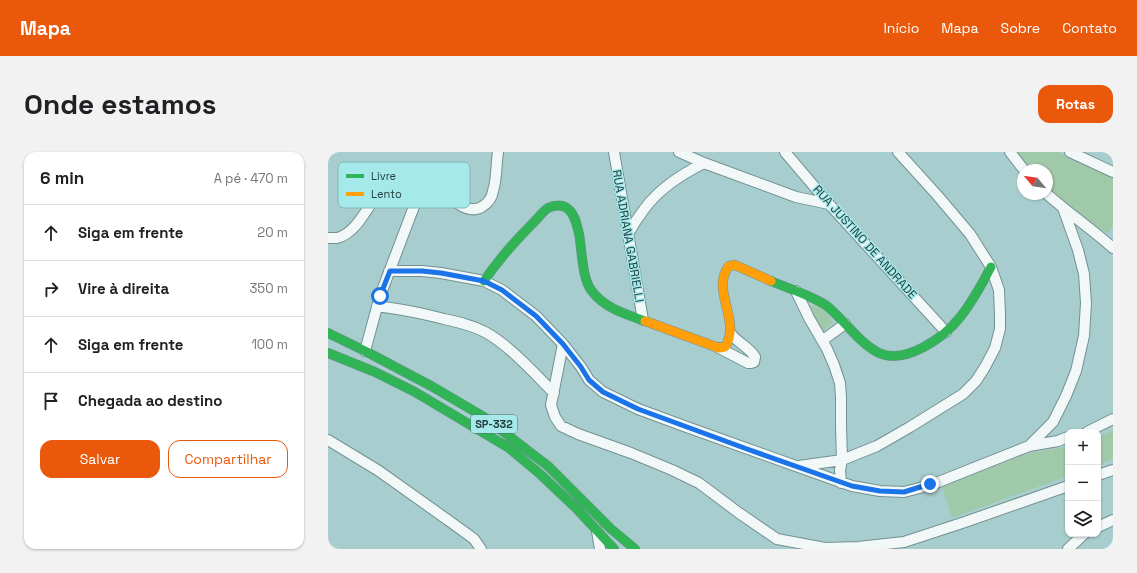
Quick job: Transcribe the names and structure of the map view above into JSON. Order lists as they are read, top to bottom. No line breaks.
{"streets":{"street":["RUA ADRIANA GABRIELLI","RUA JUSTINO DE ANDRADE","SP-332"]},"legend":["Livre","Lento"],"north":"top left","page":{"header":"Mapa","nav":["Início","Mapa","Sobre","Contato"],"buttons":["Rotas",["Salvar","Compartilhar"]],"title":"Onde estamos","heading":["6 min","A pé · 470 m"],"list":[["Siga em frente","20 m"],["Vire à direita","350 m"],["Siga em frente","100 m"],"Chegada ao destino"],"map_buttons":["+","−"]}}
